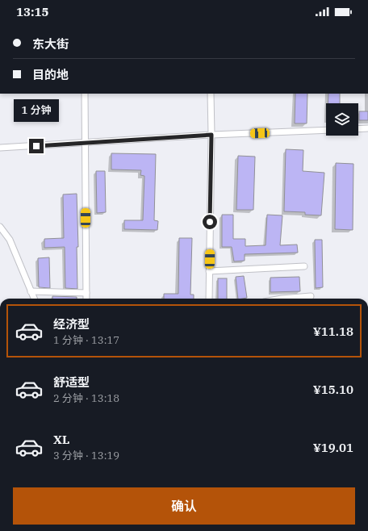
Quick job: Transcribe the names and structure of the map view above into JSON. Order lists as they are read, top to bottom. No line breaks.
{"page":{"status":"13:15","banner":["东大街","目的地"],"bubble":"1 分钟","list":[{"name":"经济型","note":"1 分钟 · 13:17","value":"¥11.18"},{"name":"舒适型","note":"2 分钟 · 13:18","value":"¥15.10"},{"name":"XL","note":"3 分钟 · 13:19","value":"¥19.01"}],"buttons":"确认"}}
